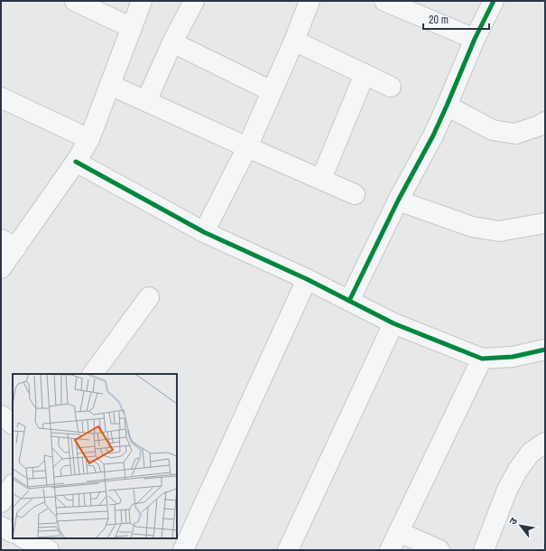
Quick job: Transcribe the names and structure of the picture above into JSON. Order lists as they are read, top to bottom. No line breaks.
{"scale_bar":"20 m","north":"top left"}
